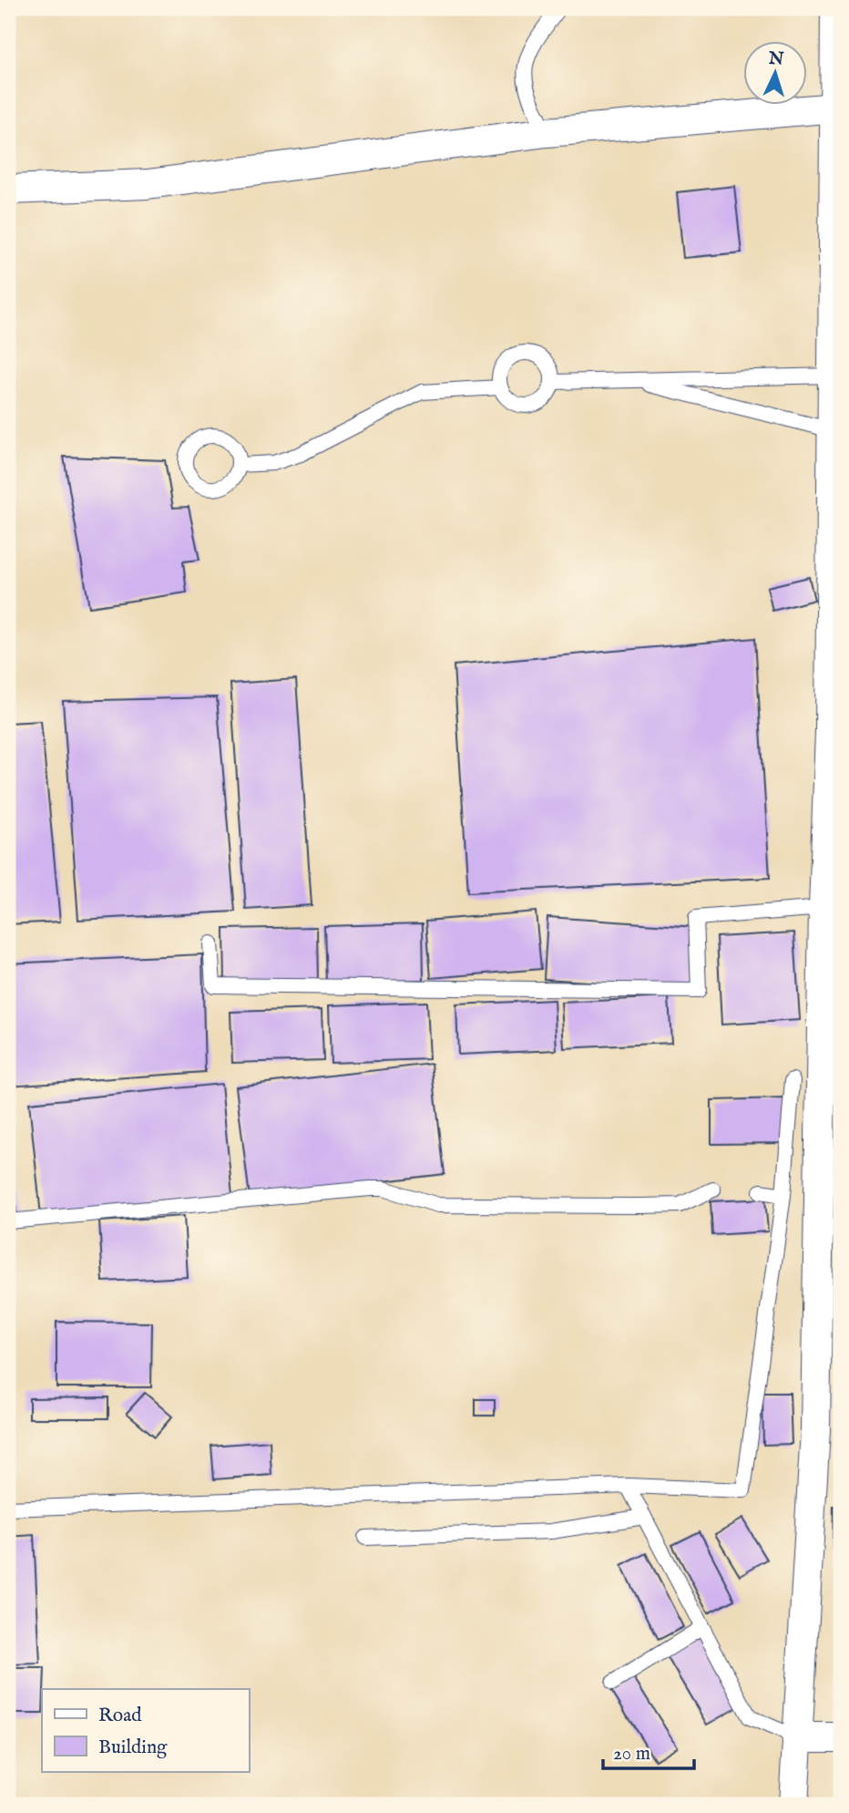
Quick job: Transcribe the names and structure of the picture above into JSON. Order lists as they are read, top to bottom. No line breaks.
{"legend":["Road","Building"],"scale_bar":"20 m","north":"top"}
